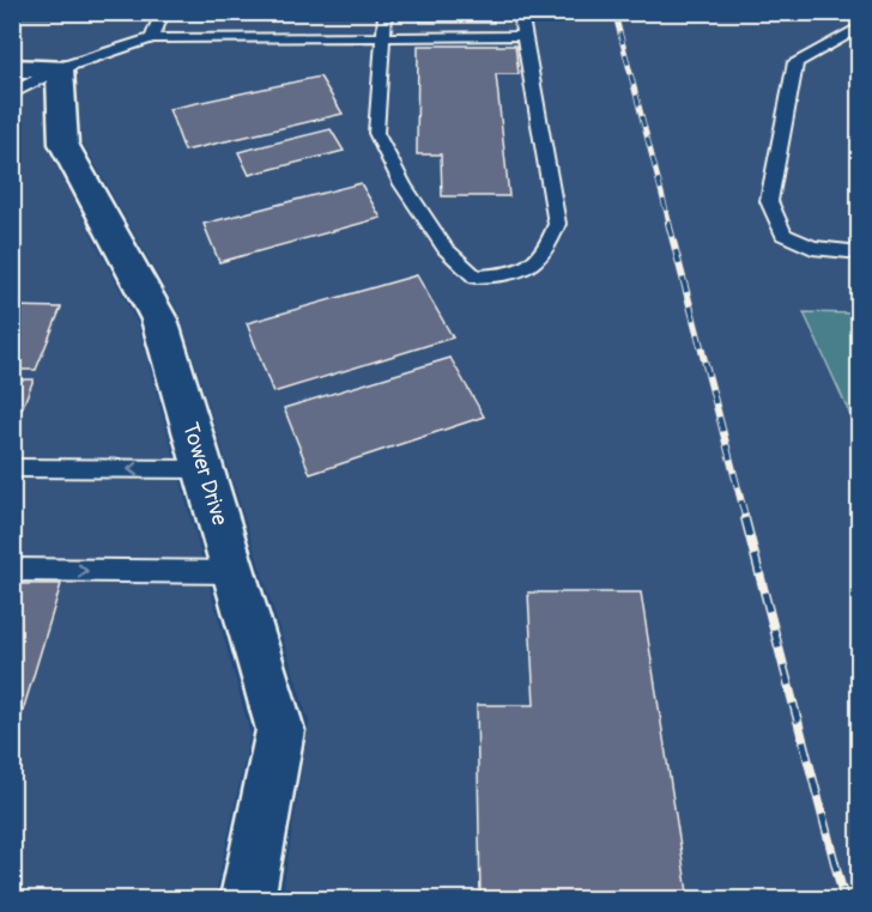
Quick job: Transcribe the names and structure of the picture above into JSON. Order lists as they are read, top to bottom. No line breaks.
{"streets":{"street":["Tower Drive"]}}
